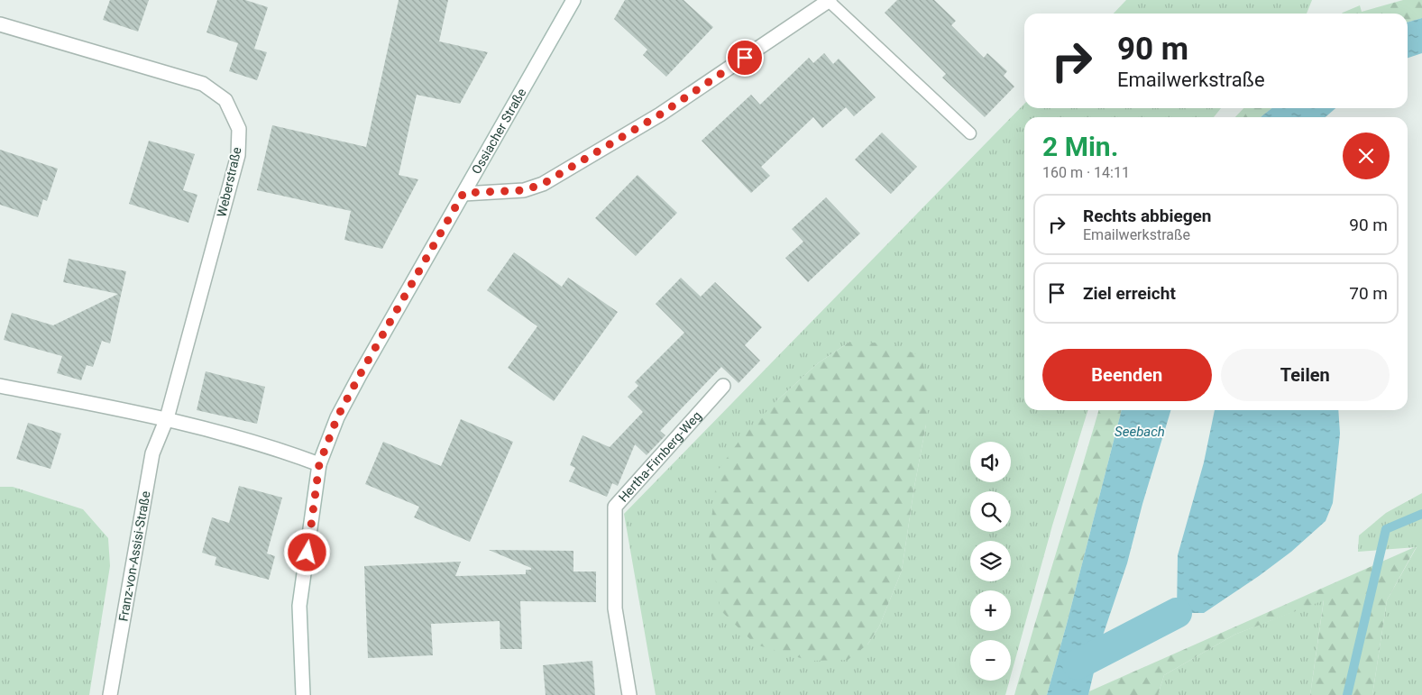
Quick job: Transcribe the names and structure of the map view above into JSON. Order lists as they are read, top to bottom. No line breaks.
{"streets":{"street":["Ossiacher Straße","Weberstraße","Hertha-Firnberg-Weg","Franz-von-Assisi-Straße"]},"crossings":[["Weberstraße","Franz-von-Assisi-Straße"]],"water":["Seebach"],"page":{"turn":["90 m","Emailwerkstraße"],"heading":["2 Min.","160 m · 14:11"],"list":[{"name":"Rechts abbiegen","note":"Emailwerkstraße","value":"90 m"},{"name":"Ziel erreicht","value":"70 m"}],"buttons":["Beenden","Teilen"],"map_buttons":["+","−"]}}
